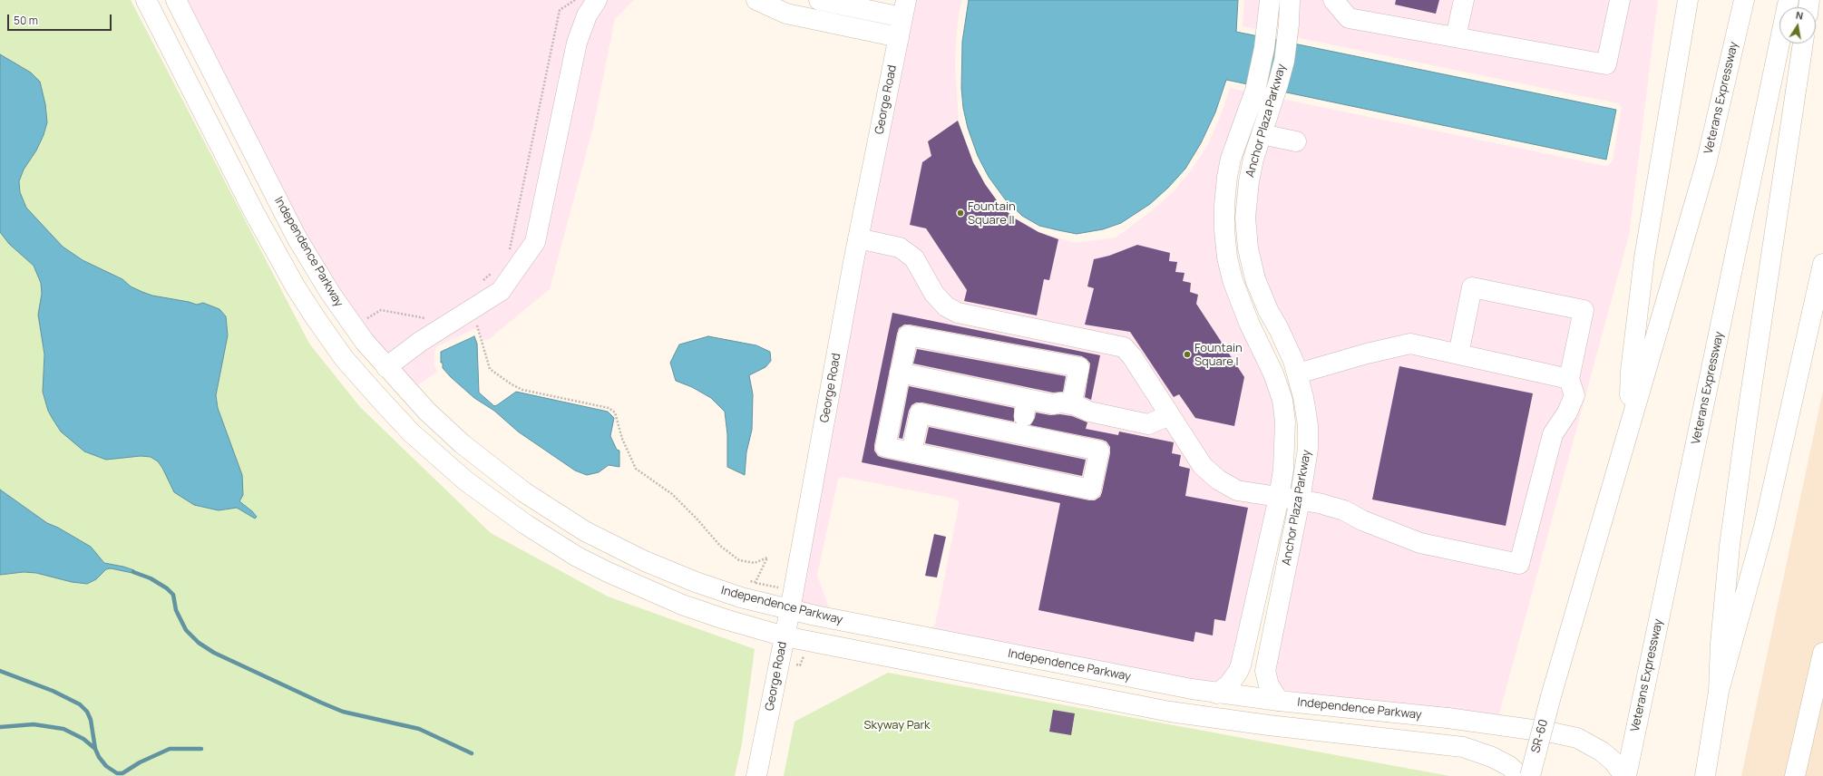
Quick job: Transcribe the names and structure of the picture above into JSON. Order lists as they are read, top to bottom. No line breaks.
{"streets":{"main road":["Veterans Expressway","George Road","Anchor Plaza Parkway","Independence Parkway","SR-60"]},"crossings":[["Veterans Expressway","Independence Parkway"],["Veterans Expressway","SR-60"],["George Road","Independence Parkway"],["Anchor Plaza Parkway","Independence Parkway"]],"parks":["Skyway Park"],"places":["Fountain Square II","Fountain Square I"],"scale_bar":"50 m","north":"top"}
